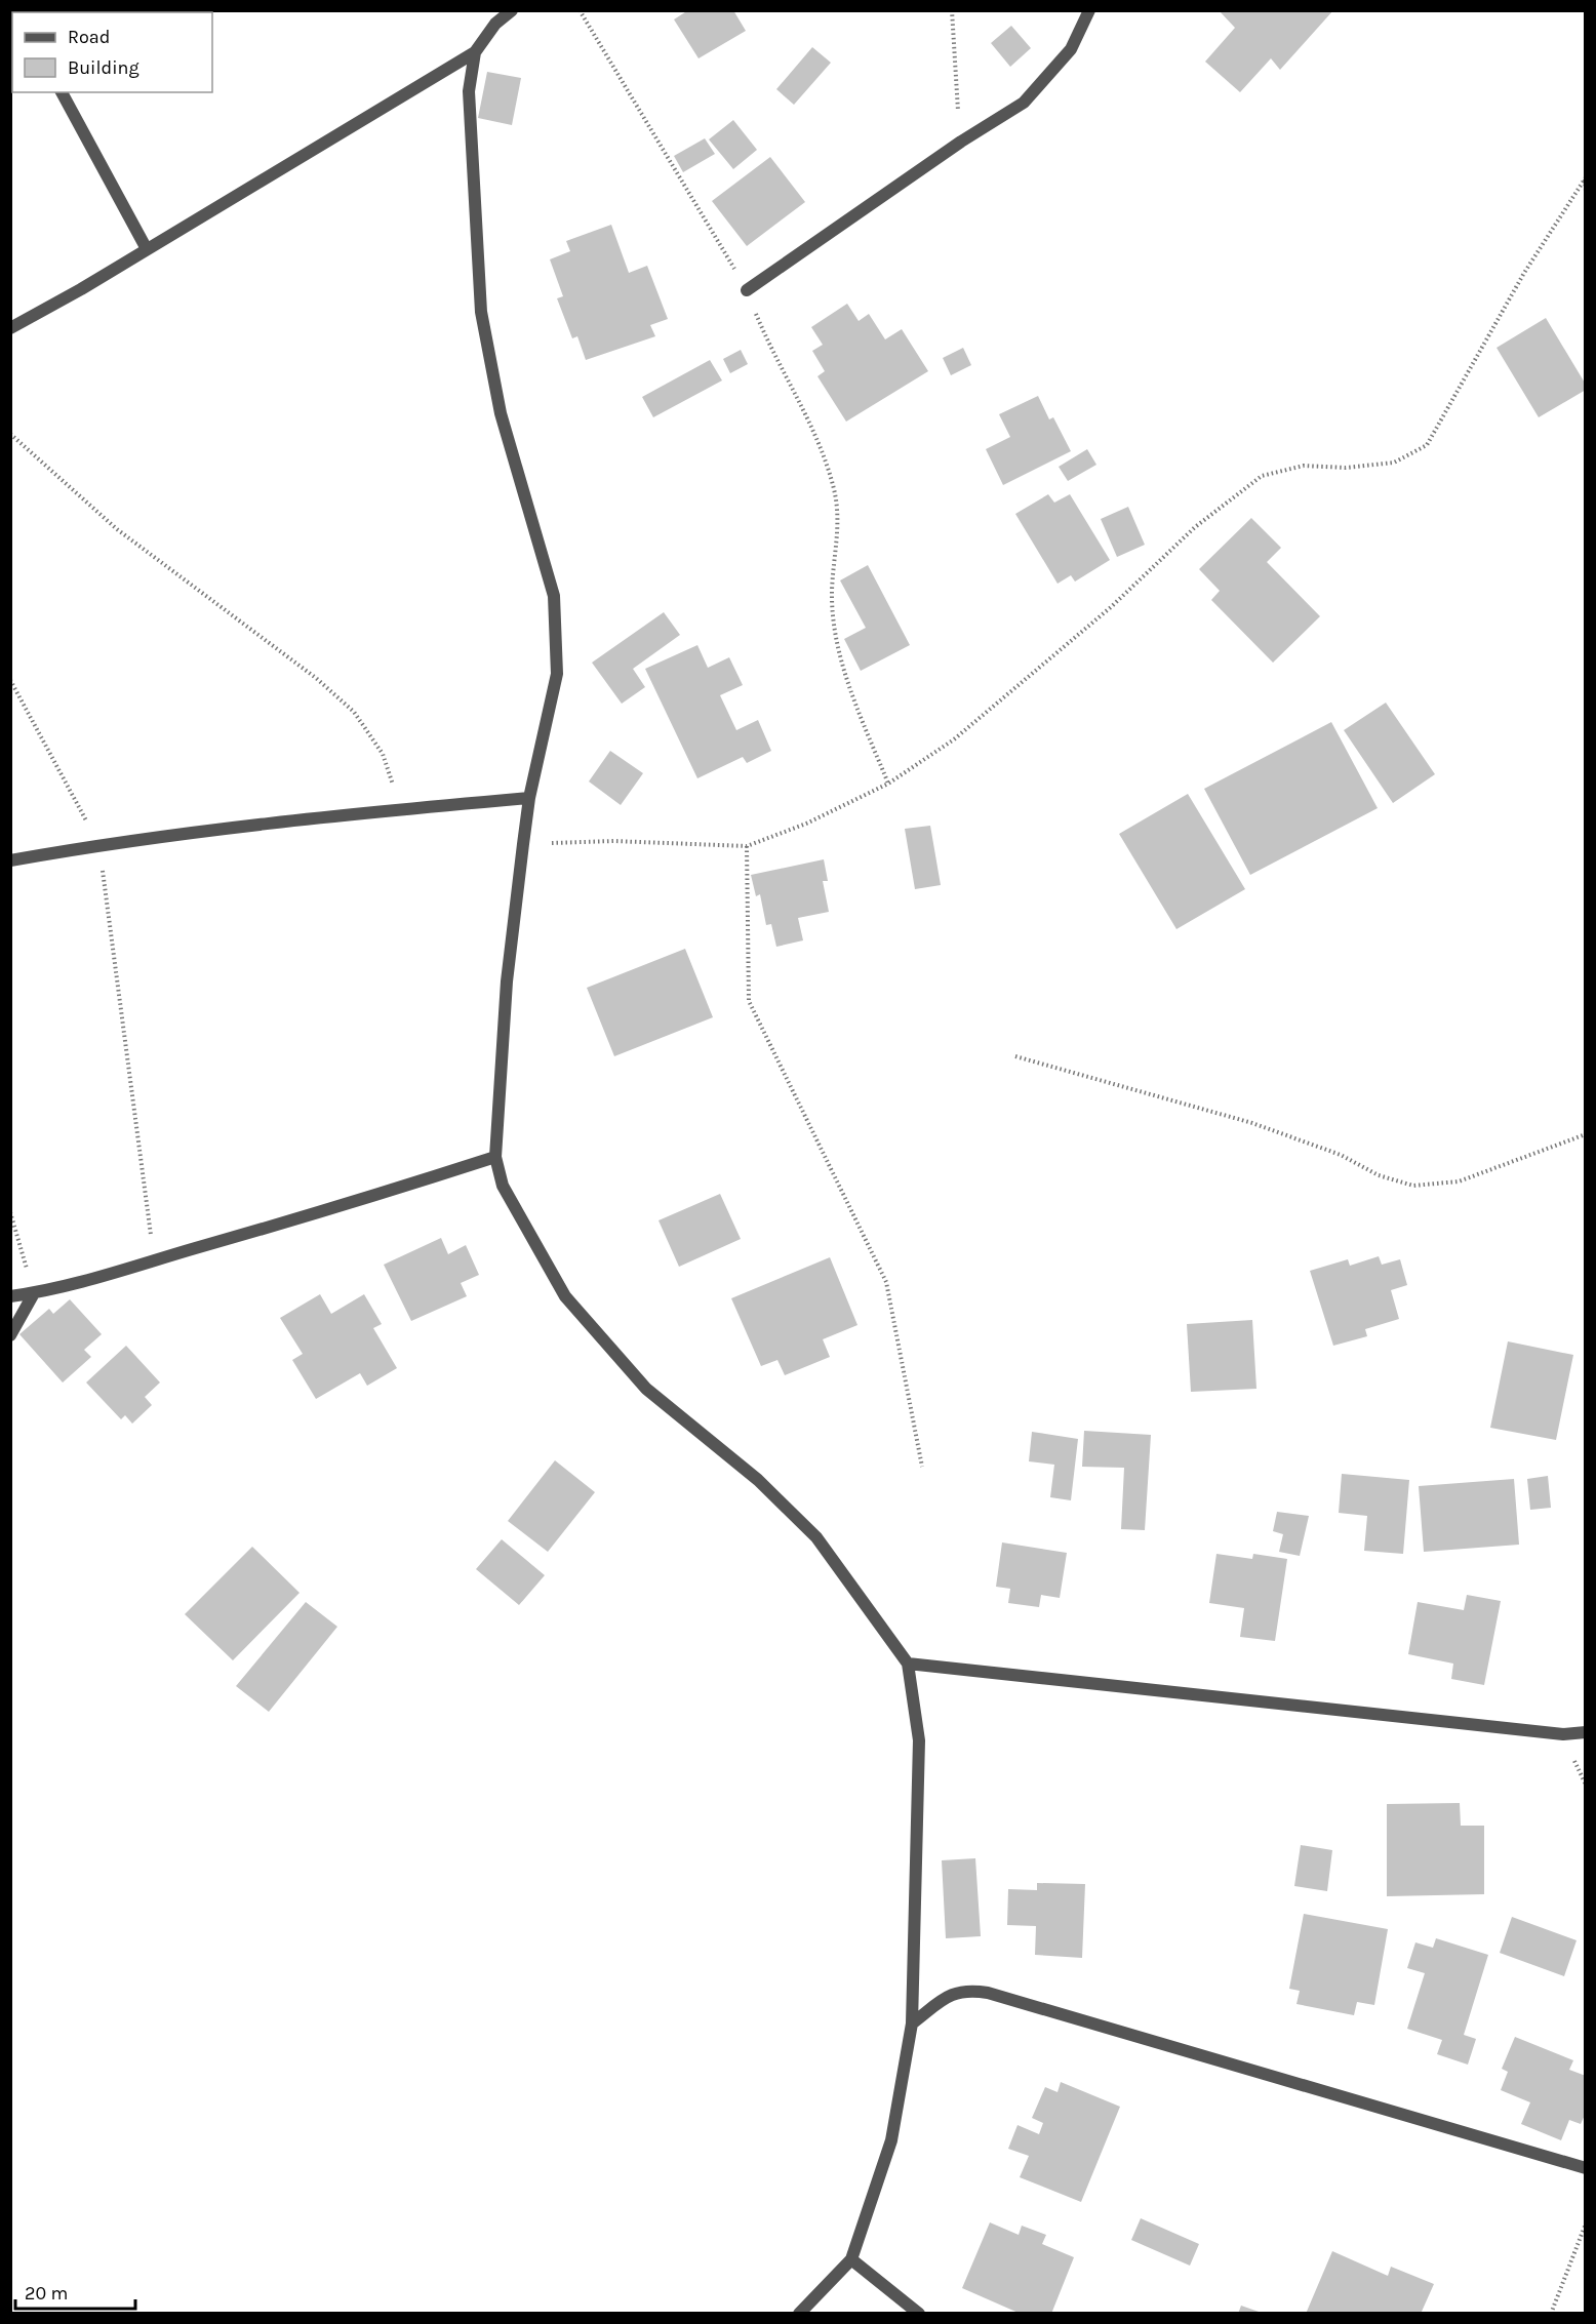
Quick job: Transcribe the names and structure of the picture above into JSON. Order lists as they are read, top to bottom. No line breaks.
{"legend":["Road","Building"],"scale_bar":"20 m"}
